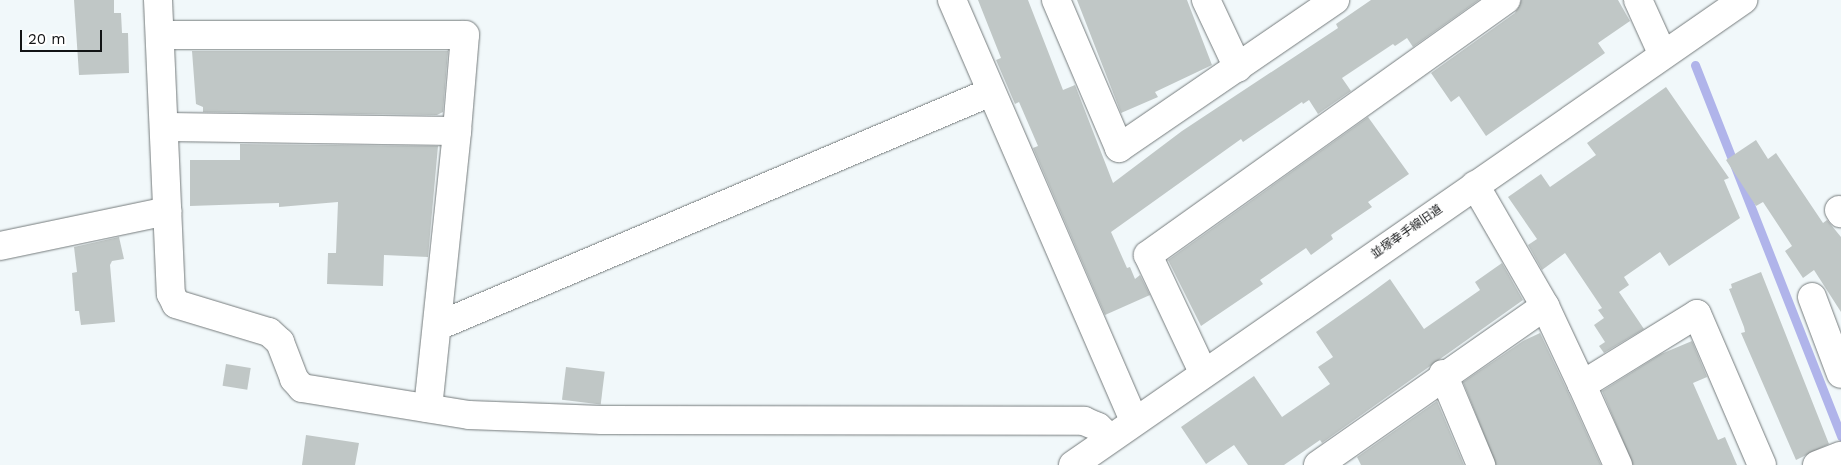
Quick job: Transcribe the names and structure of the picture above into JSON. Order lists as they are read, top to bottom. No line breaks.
{"streets":{"street":["並塚幸手線旧道"]},"scale_bar":"20 m"}
